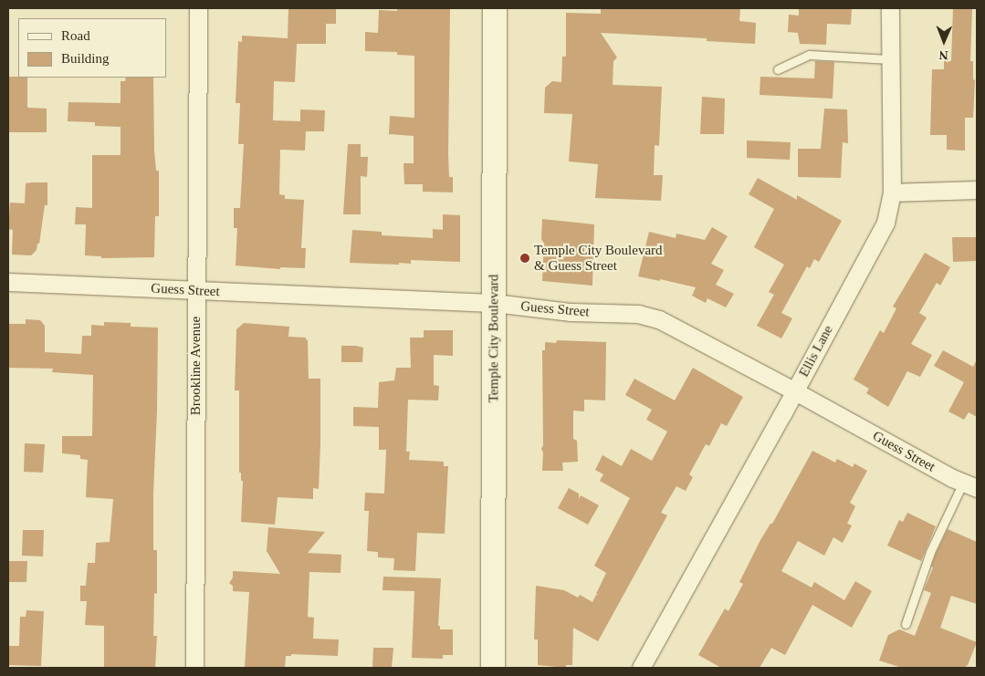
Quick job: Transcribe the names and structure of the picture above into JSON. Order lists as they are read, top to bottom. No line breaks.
{"streets":{"main road":["Temple City Boulevard"],"street":["Guess Street","Ellis Lane","Brookline Avenue"]},"crossings":[["Guess Street","Temple City Boulevard"],["Guess Street","Ellis Lane"],["Guess Street","Brookline Avenue"]],"places":["Temple City Boulevard & Guess Street"],"legend":["Road","Building"],"north":"bottom"}
